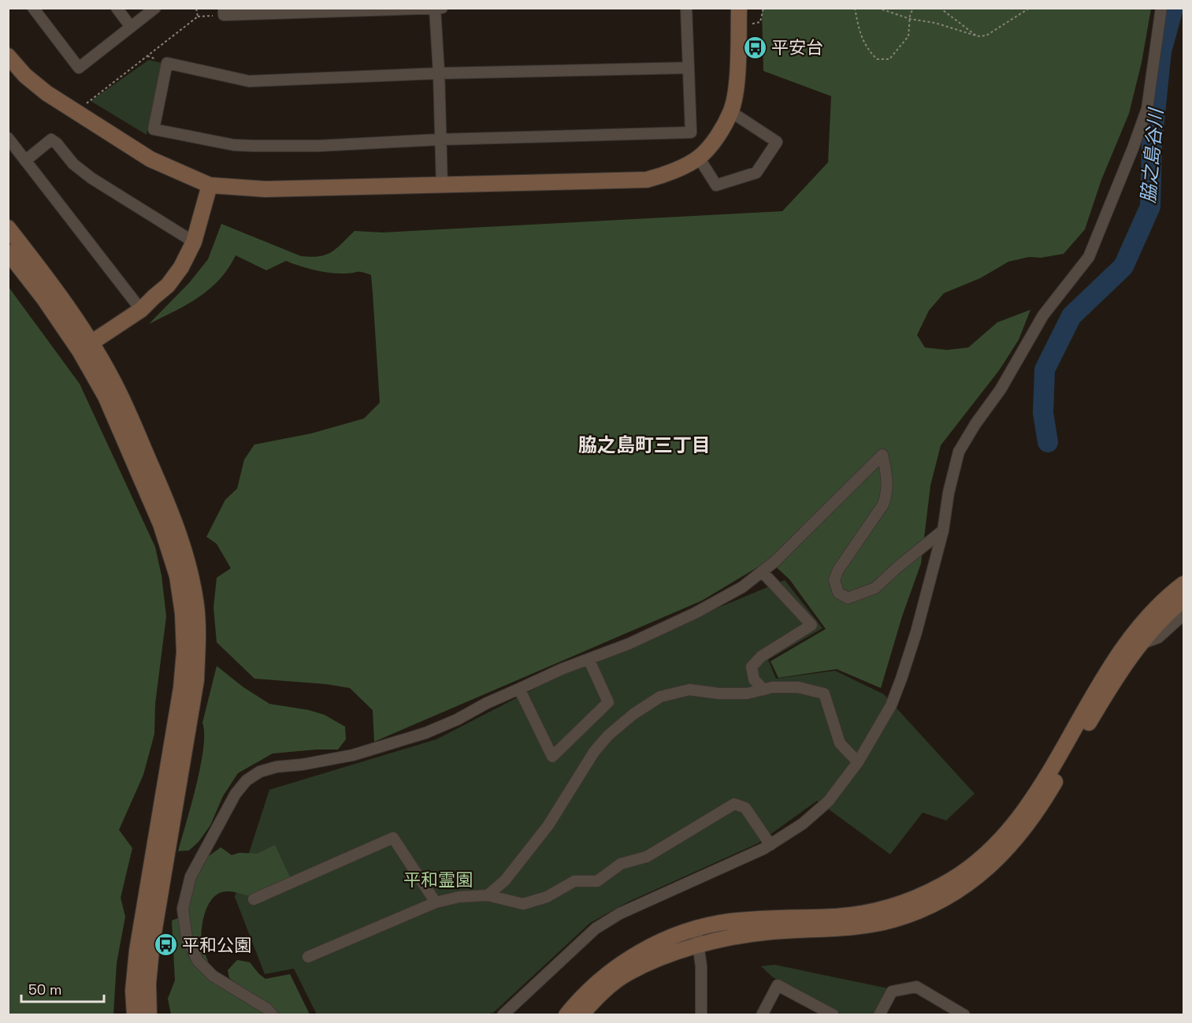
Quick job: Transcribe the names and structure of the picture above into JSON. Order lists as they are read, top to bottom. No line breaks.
{"districts":["脇之島町三丁目"],"water":["脇之島谷川"],"parks":["平和霊園"],"places":{"bus stop":["平安台","平和公園"]},"scale_bar":"50 m"}
